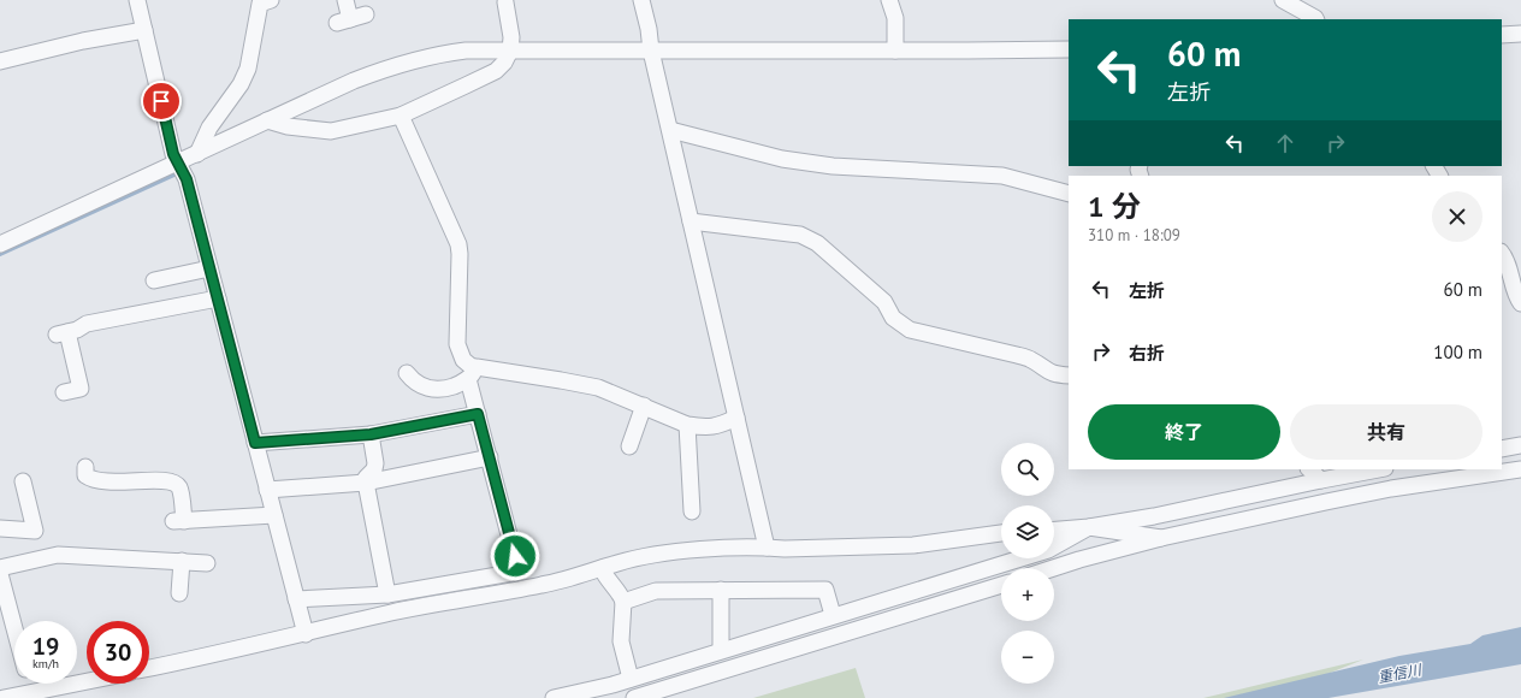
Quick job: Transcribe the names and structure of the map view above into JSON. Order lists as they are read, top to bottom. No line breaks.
{"water":["重信川"],"page":{"turn":["60 m","左折"],"heading":["1 分","310 m · 18:09"],"list":[{"name":"左折","value":"60 m"},{"name":"右折","value":"100 m"}],"buttons":["終了","共有"],"map_buttons":["+","−"],"speed":"19 km/h","limit":"30"}}
